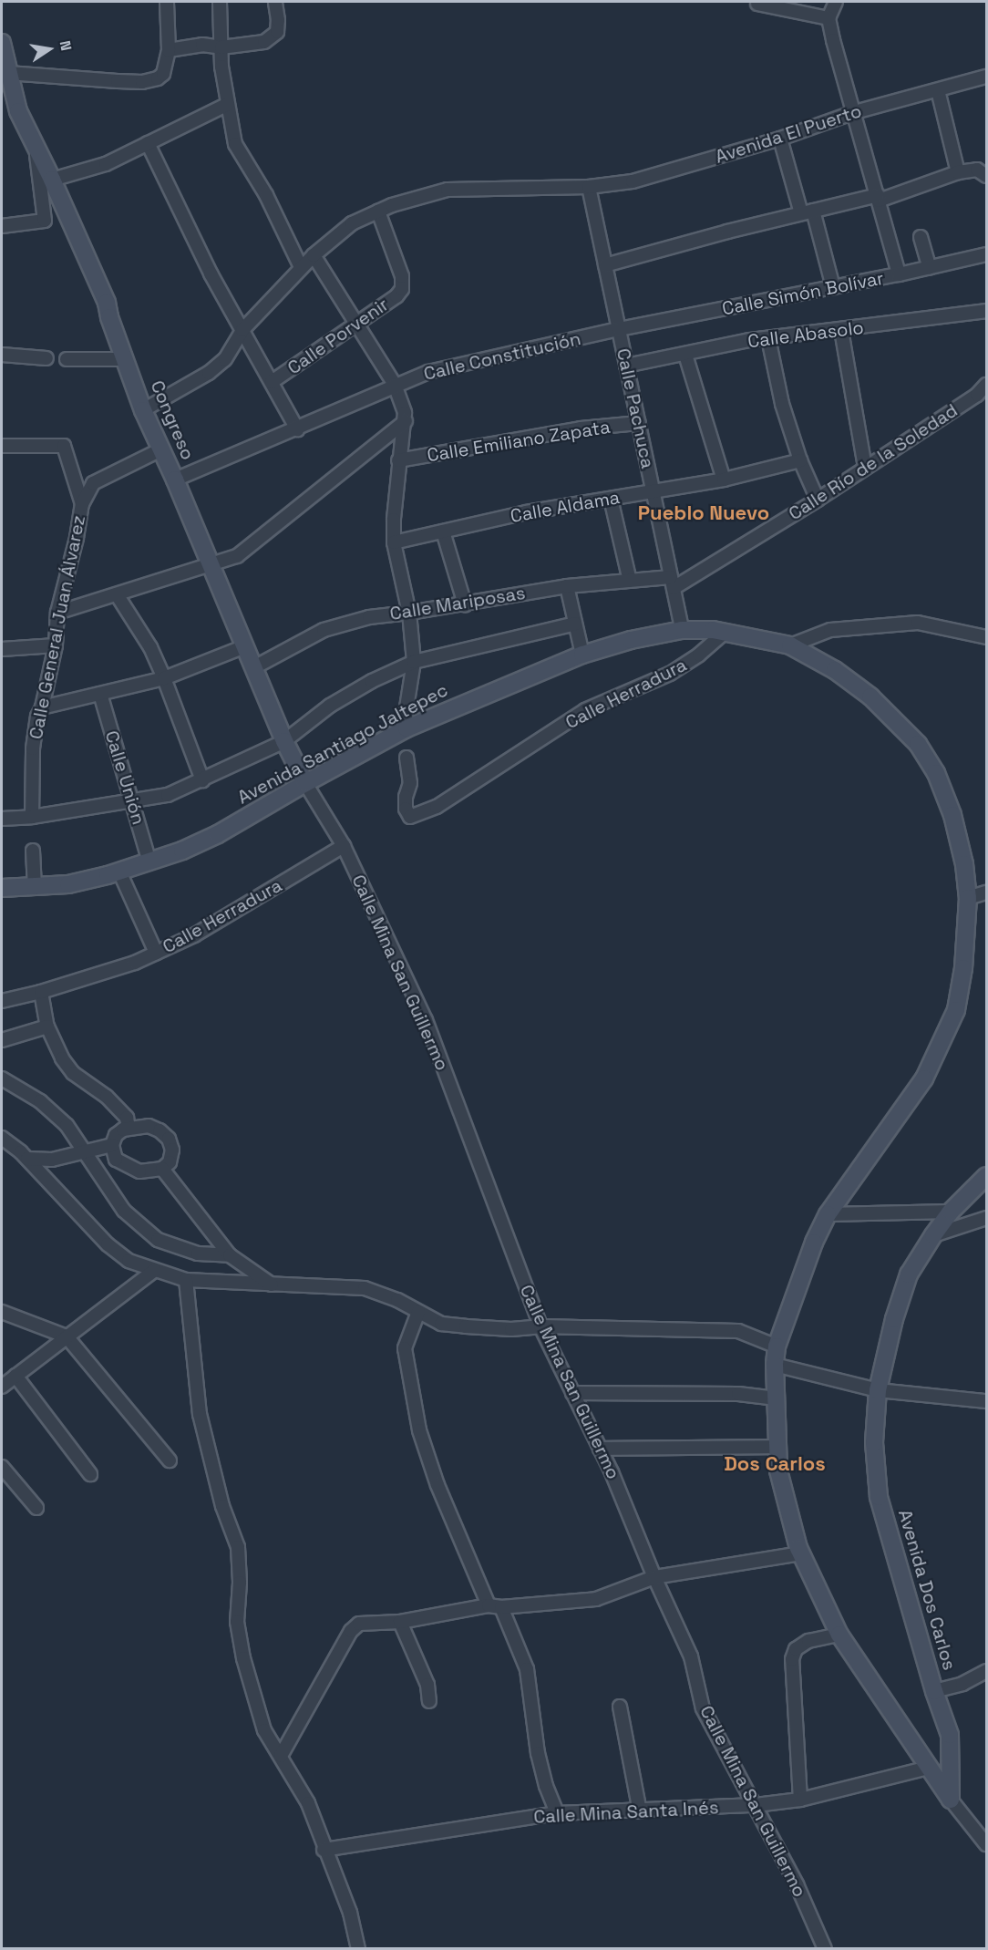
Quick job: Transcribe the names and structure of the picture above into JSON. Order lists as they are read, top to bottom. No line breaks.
{"streets":{"street":["Avenida El Puerto","Calle Simón Bolívar","Calle Abasolo","Calle Porvenir","Calle Constitución","Calle Pachuca","Congreso","Calle Emiliano Zapata","Calle Río de la Soledad","Calle Aldama","Calle Mariposas","Calle General Juan Álvarez","Calle Herradura","Avenida Santiago Jaltepec","Calle Unión","Calle Mina San Guillermo","Avenida Dos Carlos","Calle Mina Santa Inés"]},"crossings":[["Avenida El Puerto","Calle Porvenir"],["Avenida El Puerto","Calle Pachuca"],["Avenida El Puerto","Congreso"],["Calle Simón Bolívar","Calle Constitución"],["Calle Simón Bolívar","Calle Pachuca"],["Calle Abasolo","Calle Pachuca"],["Calle Constitución","Calle Pachuca"],["Calle Constitución","Congreso"],["Calle Pachuca","Calle Emiliano Zapata"],["Calle Pachuca","Calle Río de la Soledad"],["Calle Pachuca","Calle Aldama"],["Calle Pachuca","Calle Mariposas"],["Calle Pachuca","Avenida Santiago Jaltepec"],["Congreso","Calle Mariposas"],["Congreso","Calle General Juan Álvarez"],["Congreso","Avenida Santiago Jaltepec"],["Congreso","Calle Mina San Guillermo"],["Calle Río de la Soledad","Calle Mariposas"],["Calle Herradura","Avenida Santiago Jaltepec"],["Calle Herradura","Calle Mina San Guillermo"],["Avenida Santiago Jaltepec","Calle Unión"],["Avenida Santiago Jaltepec","Calle Mina San Guillermo"],["Avenida Santiago Jaltepec","Avenida Dos Carlos"],["Avenida Santiago Jaltepec","Calle Mina Santa Inés"],["Calle Mina San Guillermo","Calle Mina Santa Inés"]],"districts":["Pueblo Nuevo","Dos Carlos"],"north":"right"}
